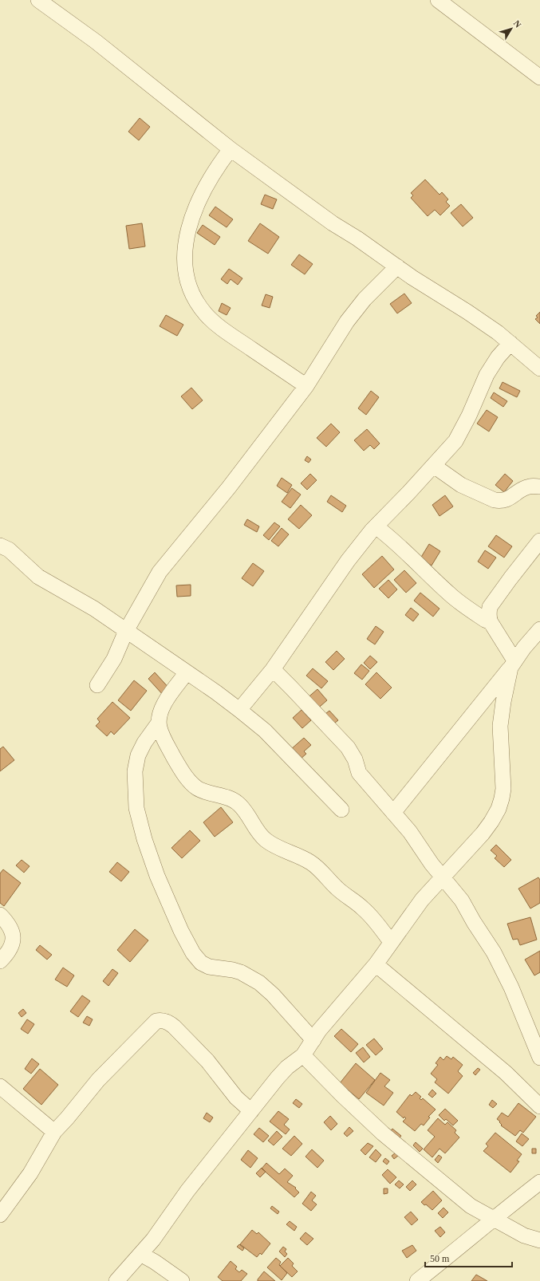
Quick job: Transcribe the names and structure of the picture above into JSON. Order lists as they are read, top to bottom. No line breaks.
{"scale_bar":"50 m","north":"top right"}
